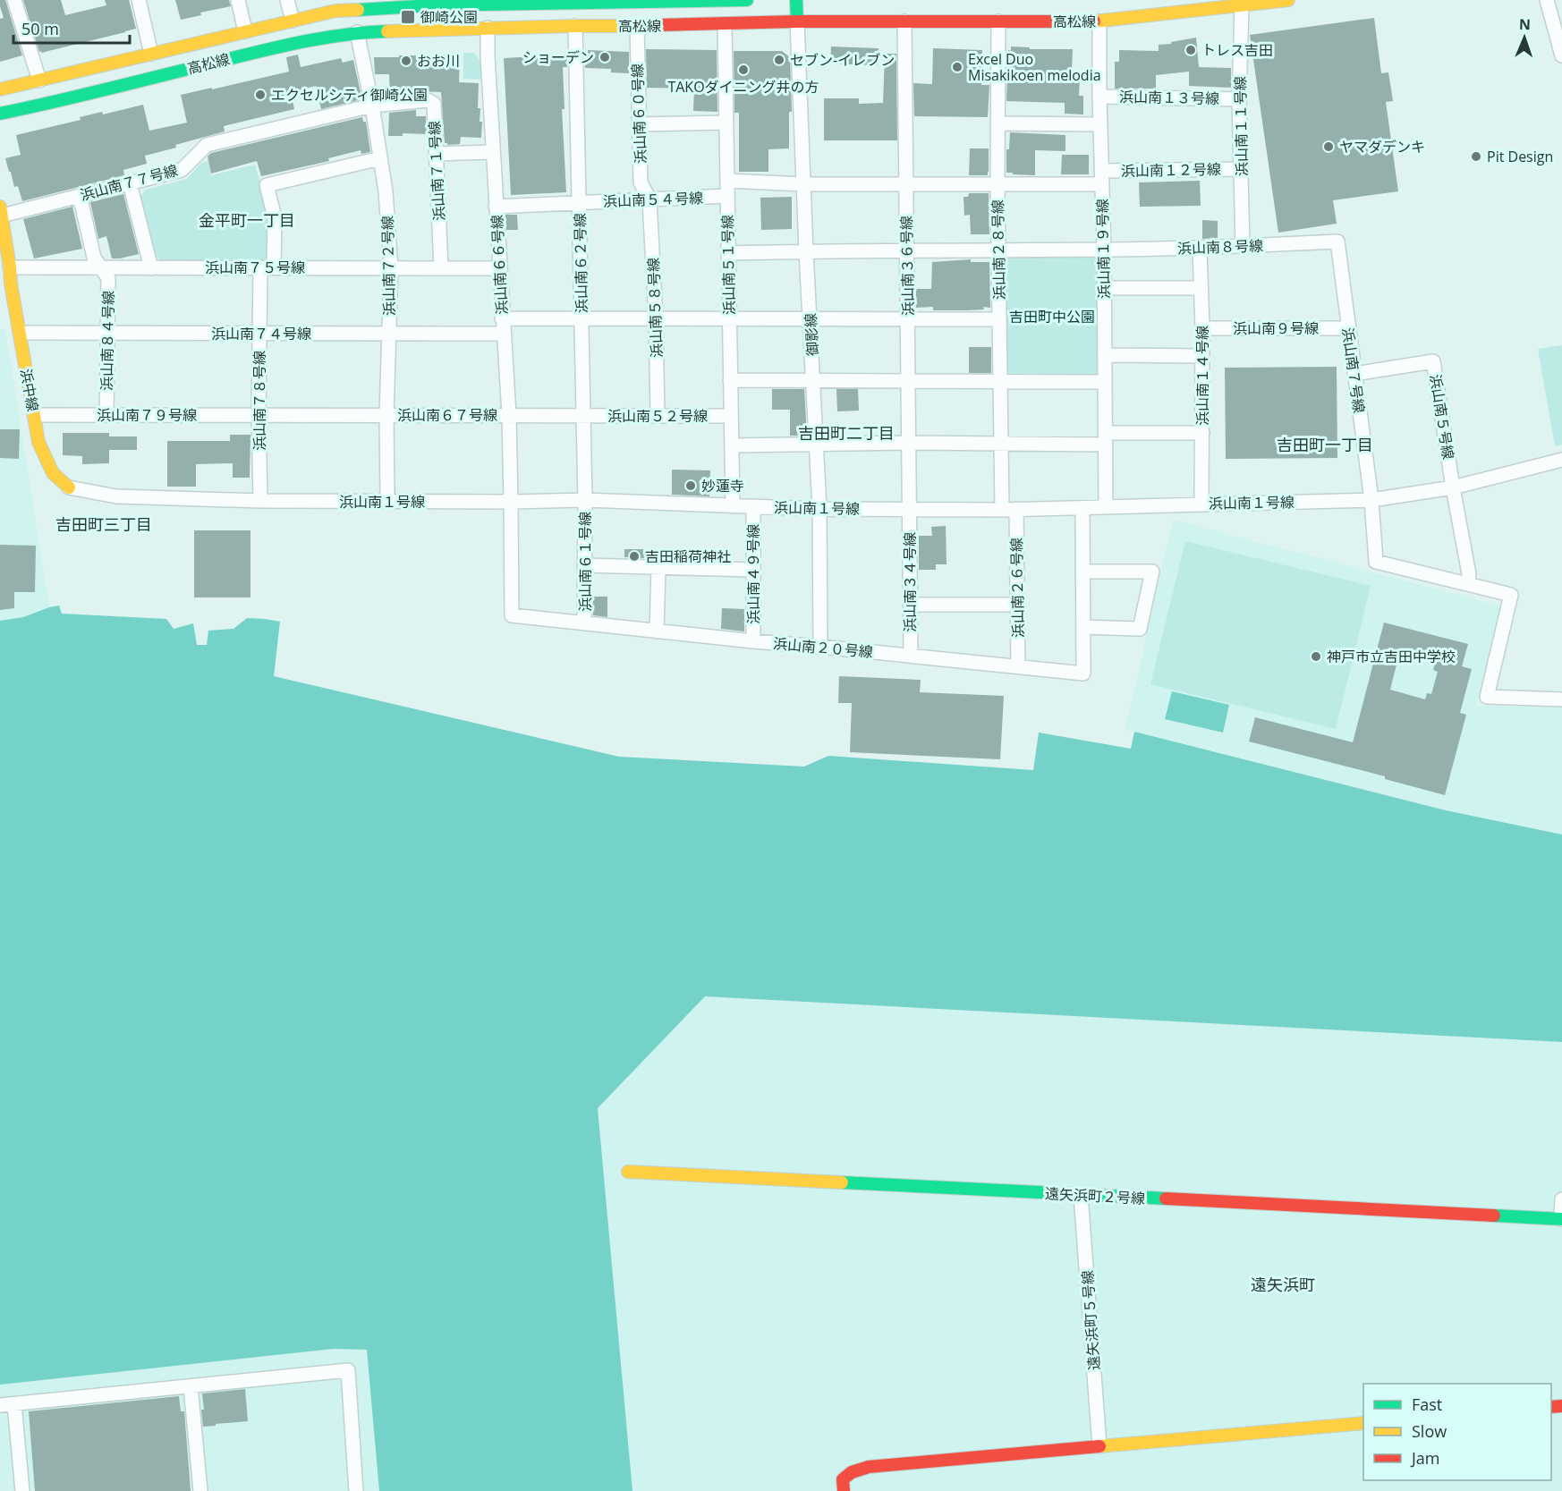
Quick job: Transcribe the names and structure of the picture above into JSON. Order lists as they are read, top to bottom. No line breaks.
{"streets":{"main road":["高松線","浜中線","遠矢浜町２号線"],"street":["浜山南１３号線","浜山南６０号線","浜山南１１号線","浜山南１２号線","浜山南７１号線","浜山南７７号線","浜山南５４号線","浜山南８号線","浜山南１９号線","浜山南２８号線","浜山南６２号線","浜山南６６号線","浜山南５１号線","浜山南７２号線","浜山南３６号線","浜山南７５号線","浜山南５８号線","浜山南９号線","浜山南７４号線","御影線","浜山南８４号線","浜山南７号線","浜山南１４号線","浜山南７８号線","浜山南７９号線","浜山南６７号線","浜山南５２号線","浜山南５号線","浜山南１号線","浜山南６１号線","浜山南４９号線","浜山南３４号線","浜山南２６号線","浜山南２０号線","遠矢浜町５号線"]},"crossings":[["高松線","浜山南６０号線"],["高松線","浜山南１１号線"],["高松線","浜山南１９号線"],["高松線","浜山南２８号線"],["高松線","浜山南６２号線"],["高松線","浜山南６６号線"],["高松線","浜山南５１号線"],["高松線","浜山南７２号線"],["高松線","浜山南３６号線"],["高松線","御影線"],["浜山南１３号線","浜山南１１号線"],["浜山南１３号線","浜山南１９号線"],["浜山南６０号線","浜山南５４号線"],["浜山南６０号線","浜山南５８号線"],["浜山南１１号線","浜山南１２号線"],["浜山南１１号線","浜山南８号線"],["浜山南１２号線","浜山南１９号線"],["浜山南１２号線","浜山南２８号線"],["浜山南１２号線","浜山南５１号線"],["浜山南１２号線","浜山南３６号線"],["浜山南１２号線","御影線"],["浜山南７１号線","浜山南７７号線"],["浜山南７１号線","浜山南７２号線"],["浜山南７１号線","浜山南７５号線"],["浜山南７７号線","浜山南７２号線"],["浜山南７７号線","浜山南８４号線"],["浜山南５４号線","浜山南６２号線"],["浜山南５４号線","浜山南６６号線"],["浜山南５４号線","浜山南５１号線"],["浜山南５４号線","浜山南５８号線"],["浜山南８号線","浜山南１９号線"],["浜山南８号線","浜山南２８号線"],["浜山南８号線","浜山南５１号線"],["浜山南８号線","浜山南３６号線"],["浜山南８号線","御影線"],["浜山南８号線","浜山南７号線"],["浜山南８号線","浜山南１４号線"],["浜山南１９号線","浜山南１号線"],["浜山南２８号線","浜山南１号線"],["浜山南６２号線","浜山南５２号線"],["浜山南６２号線","浜山南１号線"],["浜山南６２号線","浜山南６１号線"],["浜山南６６号線","浜山南７５号線"],["浜山南６６号線","浜山南７４号線"],["浜山南６６号線","浜山南６７号線"],["浜山南６６号線","浜山南５２号線"],["浜山南６６号線","浜山南１号線"],["浜山南６６号線","浜山南２０号線"],["浜山南５１号線","浜山南５２号線"],["浜山南５１号線","浜山南１号線"],["浜山南７２号線","浜山南７５号線"],["浜山南７２号線","浜山南７４号線"],["浜山南７２号線","浜山南７８号線"],["浜山南７２号線","浜山南７９号線"],["浜山南７２号線","浜山南６７号線"],["浜山南７２号線","浜山南１号線"],["浜山南３６号線","浜山南１号線"],["浜山南３６号線","浜山南３４号線"],["浜山南７５号線","浜山南８４号線"],["浜山南７５号線","浜中線"],["浜山南７５号線","浜山南７８号線"],["浜山南５８号線","浜山南５２号線"],["浜山南９号線","浜山南７号線"],["浜山南９号線","浜山南１４号線"],["浜山南７４号線","浜山南８４号線"],["浜山南７４号線","浜中線"],["浜山南７４号線","浜山南７８号線"],["御影線","浜山南１号線"],["御影線","浜山南２０号線"],["浜山南８４号線","浜山南７９号線"],["浜山南７号線","浜山南５号線"],["浜山南７号線","浜山南１号線"],["浜山南１４号線","浜山南１号線"],["浜中線","浜山南７９号線"],["浜中線","浜山南１号線"],["浜山南７８号線","浜山南７９号線"],["浜山南７８号線","浜山南１号線"],["浜山南７９号線","浜山南６７号線"],["浜山南６７号線","浜山南５２号線"],["浜山南５号線","浜山南１号線"],["浜山南１号線","浜山南６１号線"],["浜山南１号線","浜山南４９号線"],["浜山南１号線","浜山南３４号線"],["浜山南１号線","浜山南２６号線"],["浜山南１号線","浜山南２０号線"],["浜山南６１号線","浜山南２０号線"],["浜山南４９号線","浜山南２０号線"],["浜山南３４号線","浜山南２０号線"],["浜山南２６号線","浜山南２０号線"],["遠矢浜町２号線","遠矢浜町５号線"]],"districts":["金平町一丁目","吉田町二丁目","吉田町一丁目","吉田町三丁目","遠矢浜町"],"parks":["吉田町中公園"],"places":{"transit":["御崎公園"],"other":["トレス吉田","ショーデン","セブン-イレブン","おお川","Excel Duo Misakikoen melodia","TAKOダイニング井の方","エクセルシティ御崎公園","ヤマダデンキ","Pit Design","妙蓮寺","吉田稲荷神社","神戸市立吉田中学校"]},"legend":["Fast","Slow","Jam"],"scale_bar":"50 m","north":"top"}
